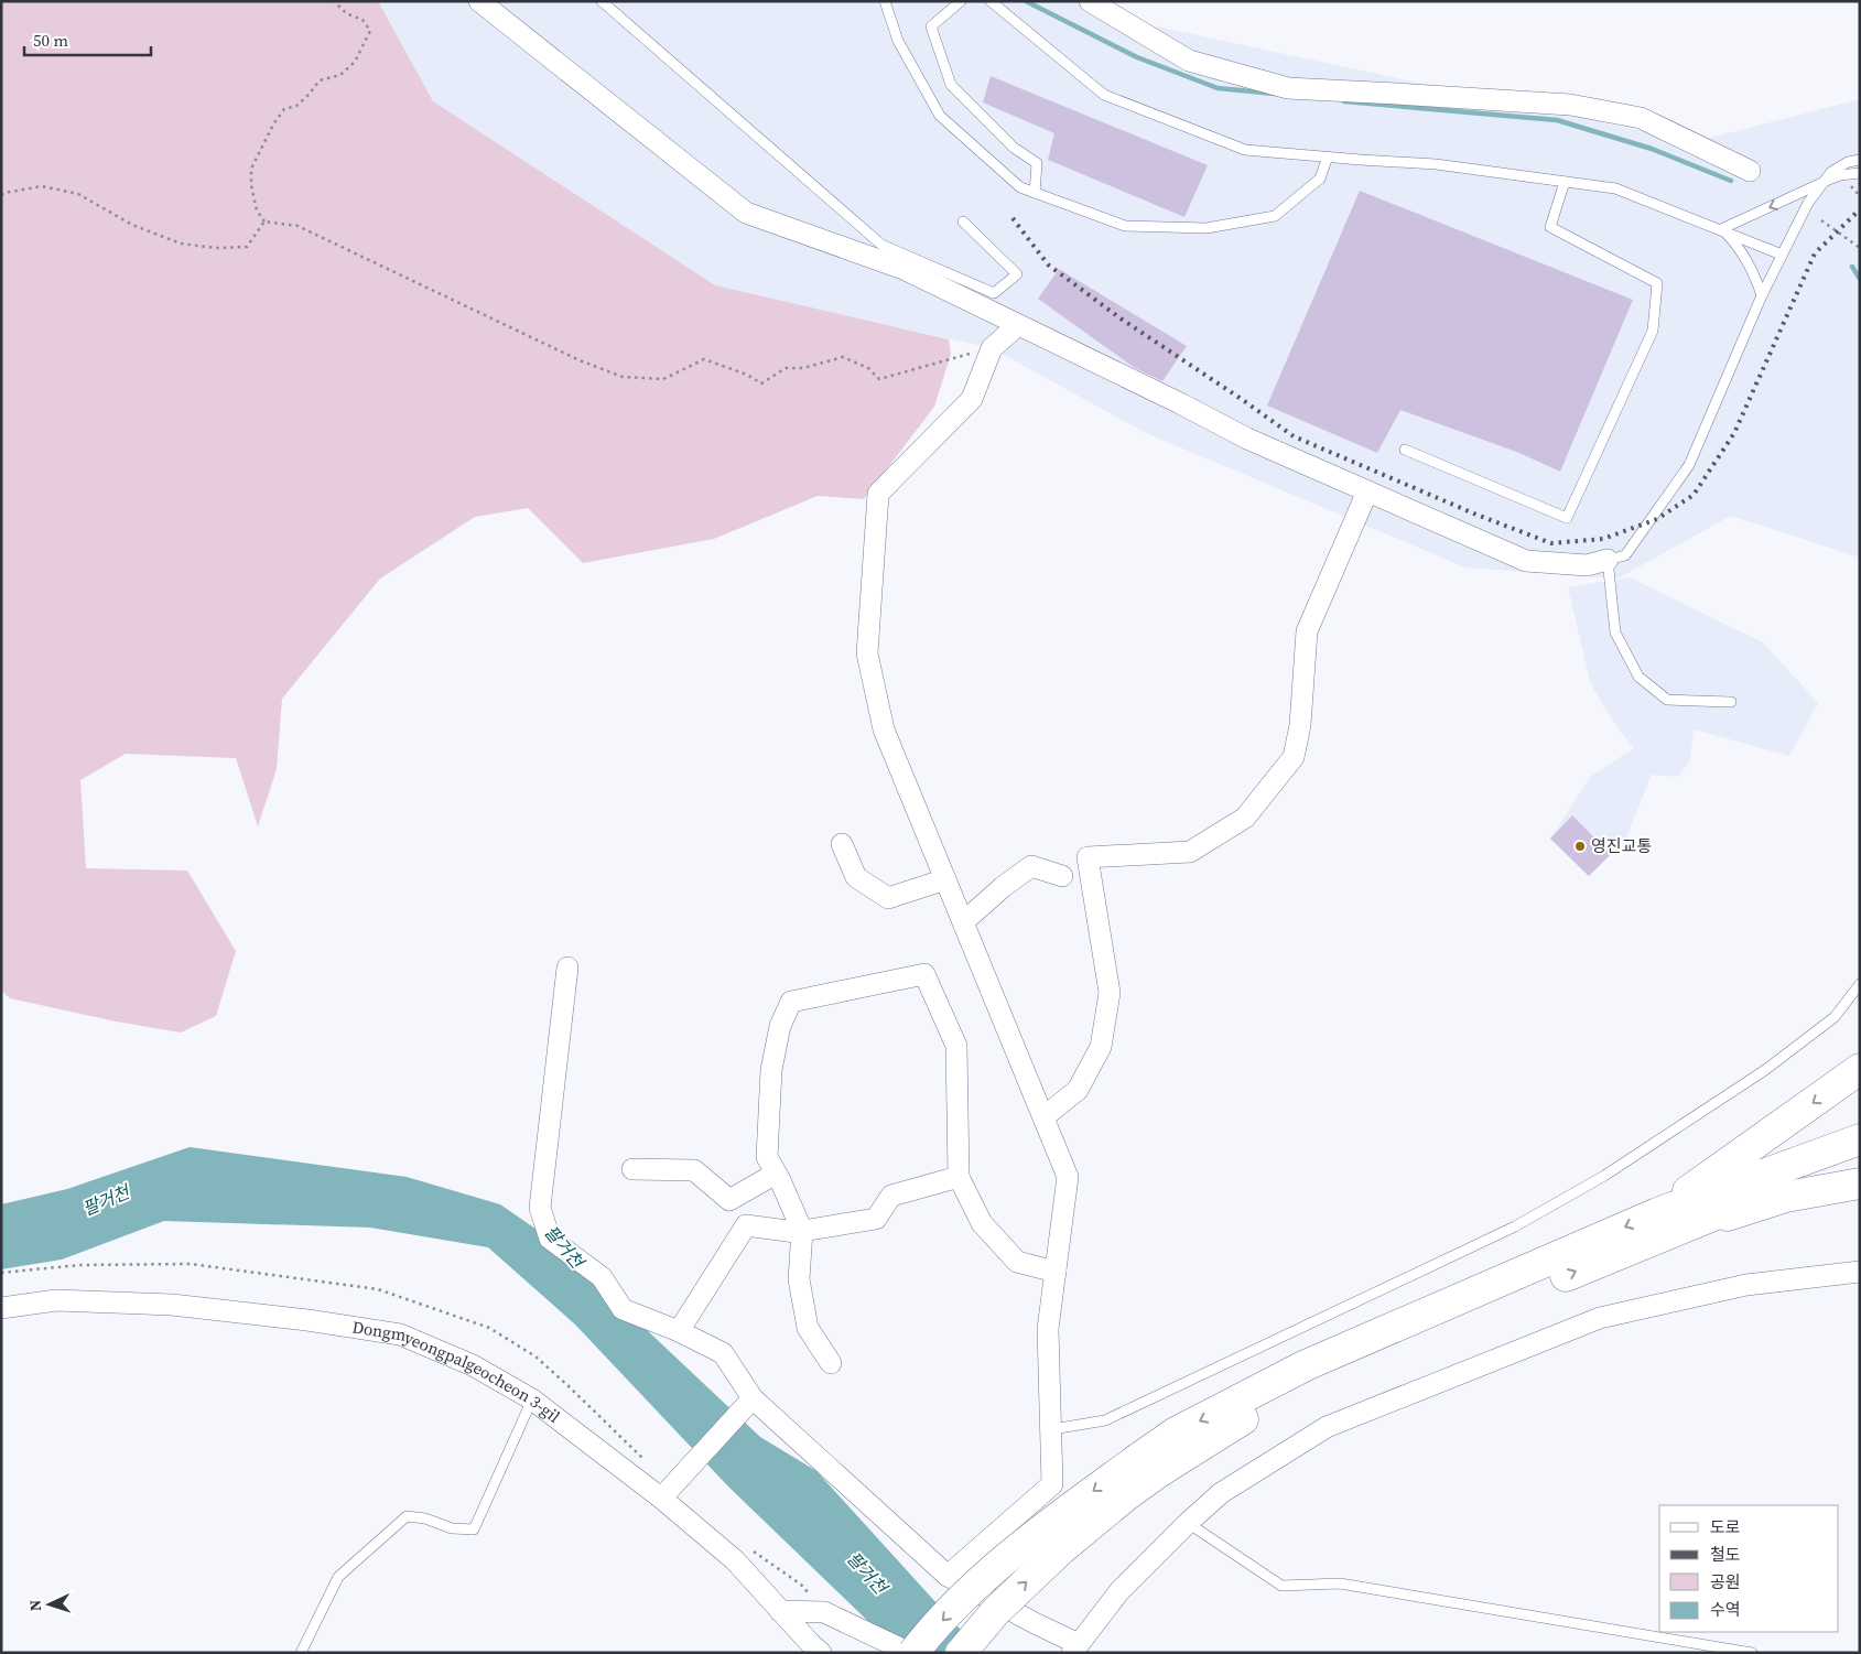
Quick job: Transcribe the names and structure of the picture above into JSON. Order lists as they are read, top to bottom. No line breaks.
{"streets":{"street":["Dongmyeongpalgeocheon 3-gil"]},"water":["팔거천"],"places":["영진교통"],"legend":["도로","철도","공원","수역"],"scale_bar":"50 m","north":"left"}
